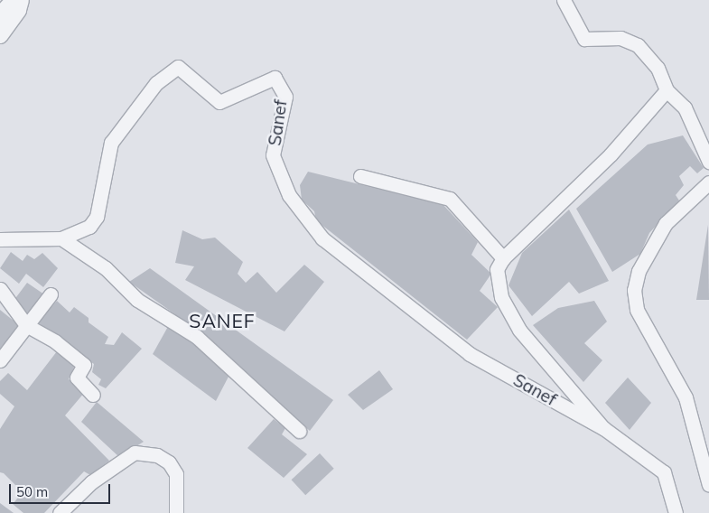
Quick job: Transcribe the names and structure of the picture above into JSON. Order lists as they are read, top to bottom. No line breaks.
{"streets":{"street":["Sanef"]},"districts":["SANEF"],"scale_bar":"50 m"}
